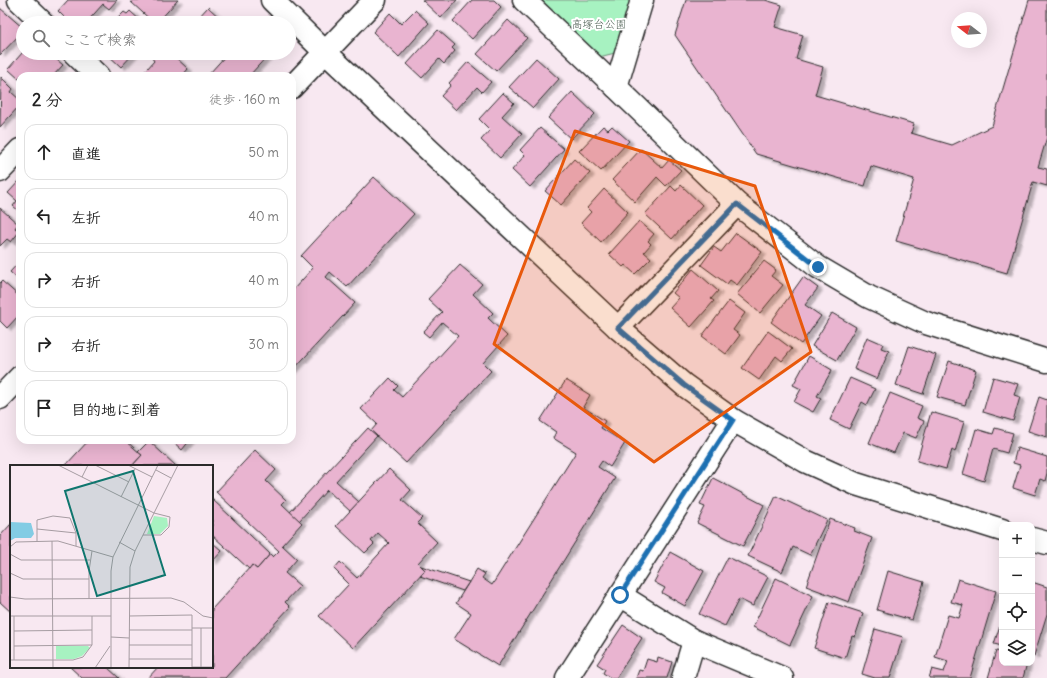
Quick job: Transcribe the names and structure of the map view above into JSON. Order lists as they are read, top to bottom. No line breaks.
{"parks":["高塚台公園"],"north":"left","page":{"search":"ここで検索","heading":["2 分","徒歩 · 160 m"],"list":[["直進","50 m"],["左折","40 m"],["右折","40 m"],["右折","30 m"],"目的地に到着"],"map_buttons":["+","−"]}}
